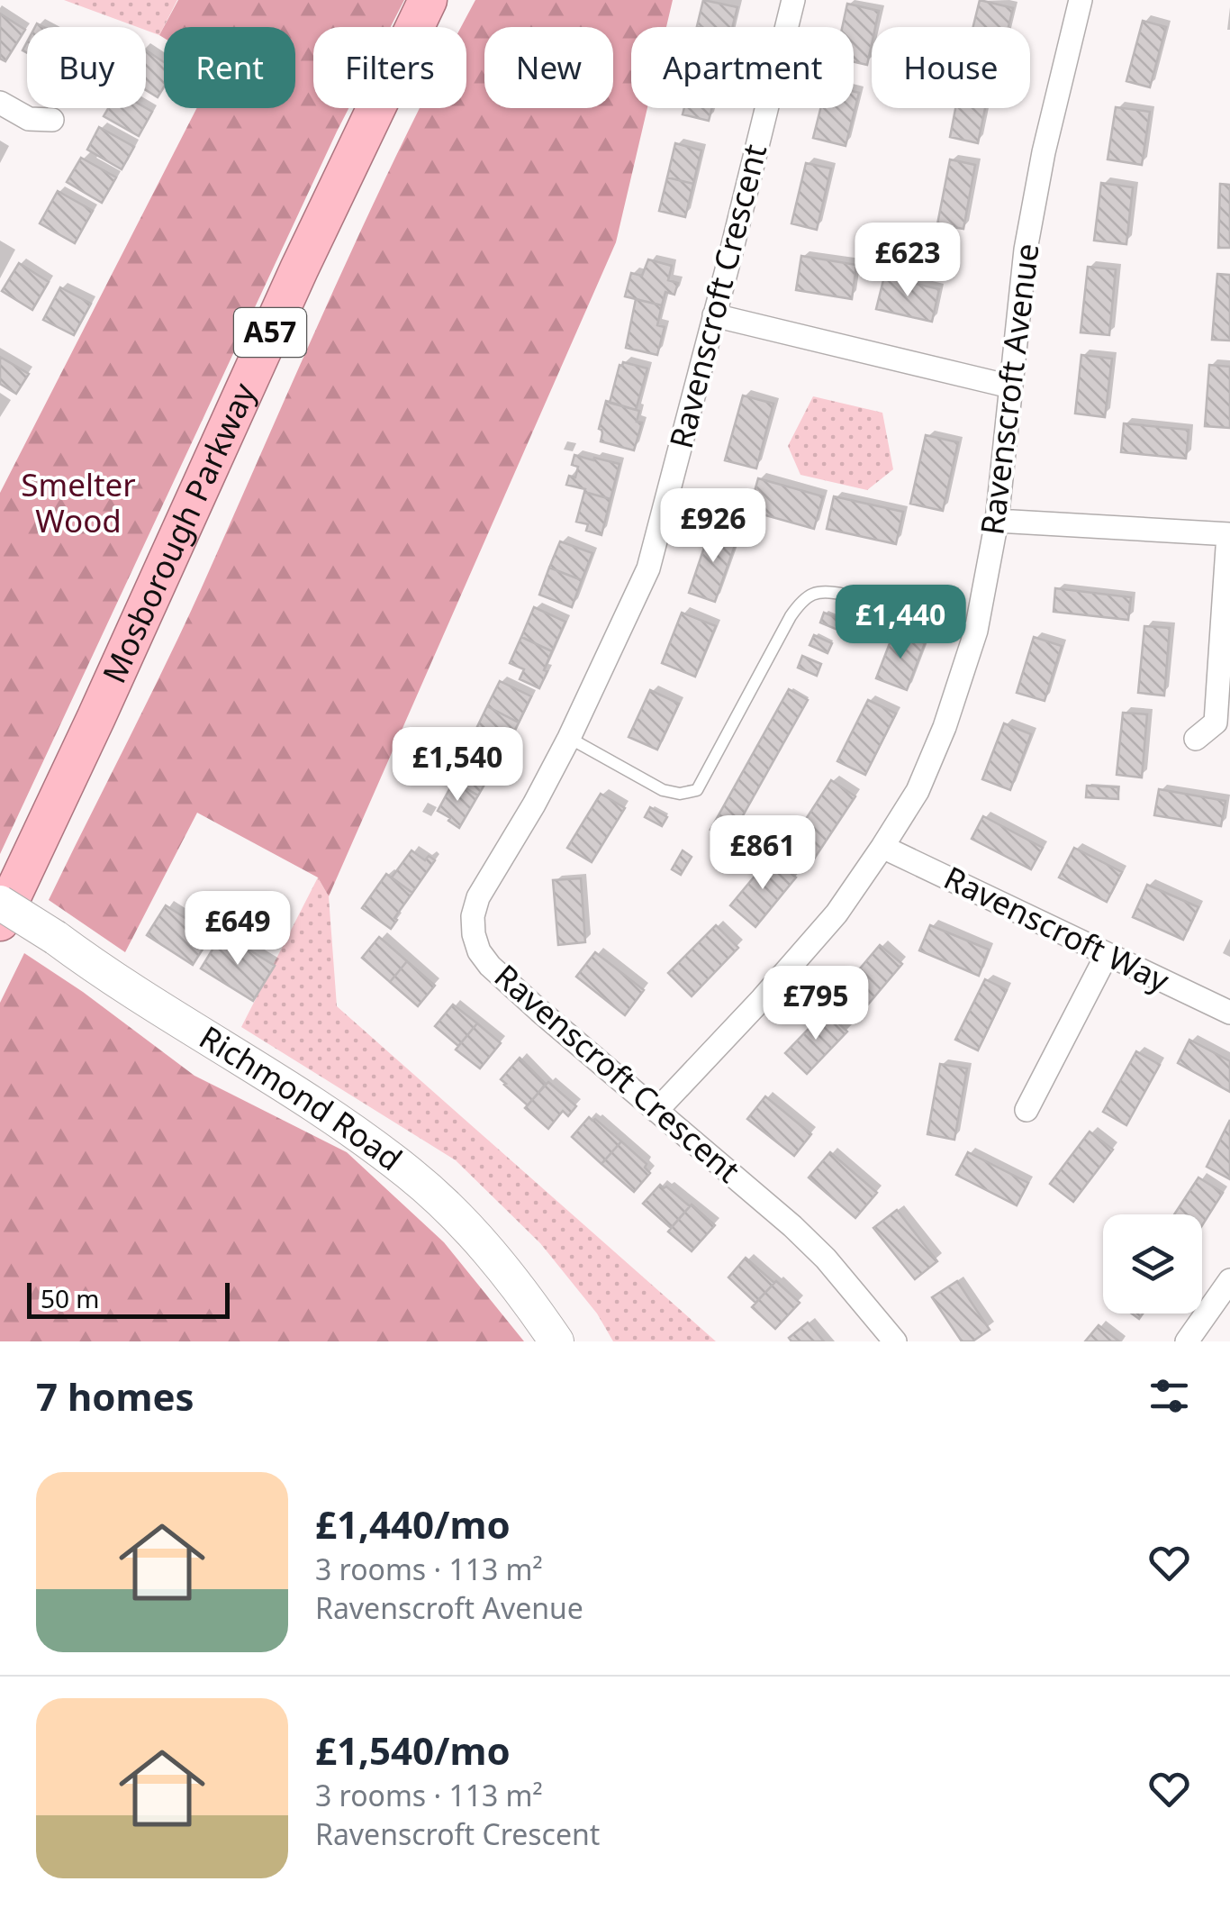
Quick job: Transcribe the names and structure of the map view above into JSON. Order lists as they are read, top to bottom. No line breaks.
{"streets":{"highway":["A57","Mosborough Parkway"],"main road":["Richmond Road"],"street":["Ravenscroft Crescent","Ravenscroft Avenue","Ravenscroft Way"]},"crossings":[["Ravenscroft Crescent","Ravenscroft Avenue"],["Ravenscroft Avenue","Ravenscroft Way"]],"parks":["Smelter Wood"],"scale_bar":"50 m","page":{"chip":["Buy","Rent","Filters","New","Apartment","House"],"price":["£623","£926","£1,440","£1,540","£861","£649","£795"],"scale":"50 m","heading":"7 homes","list":[{"name":"£1,440/mo","note":"3 rooms · 113 m² · Ravenscroft Avenue"},{"name":"£1,540/mo","note":"3 rooms · 113 m² · Ravenscroft Crescent"}]}}
